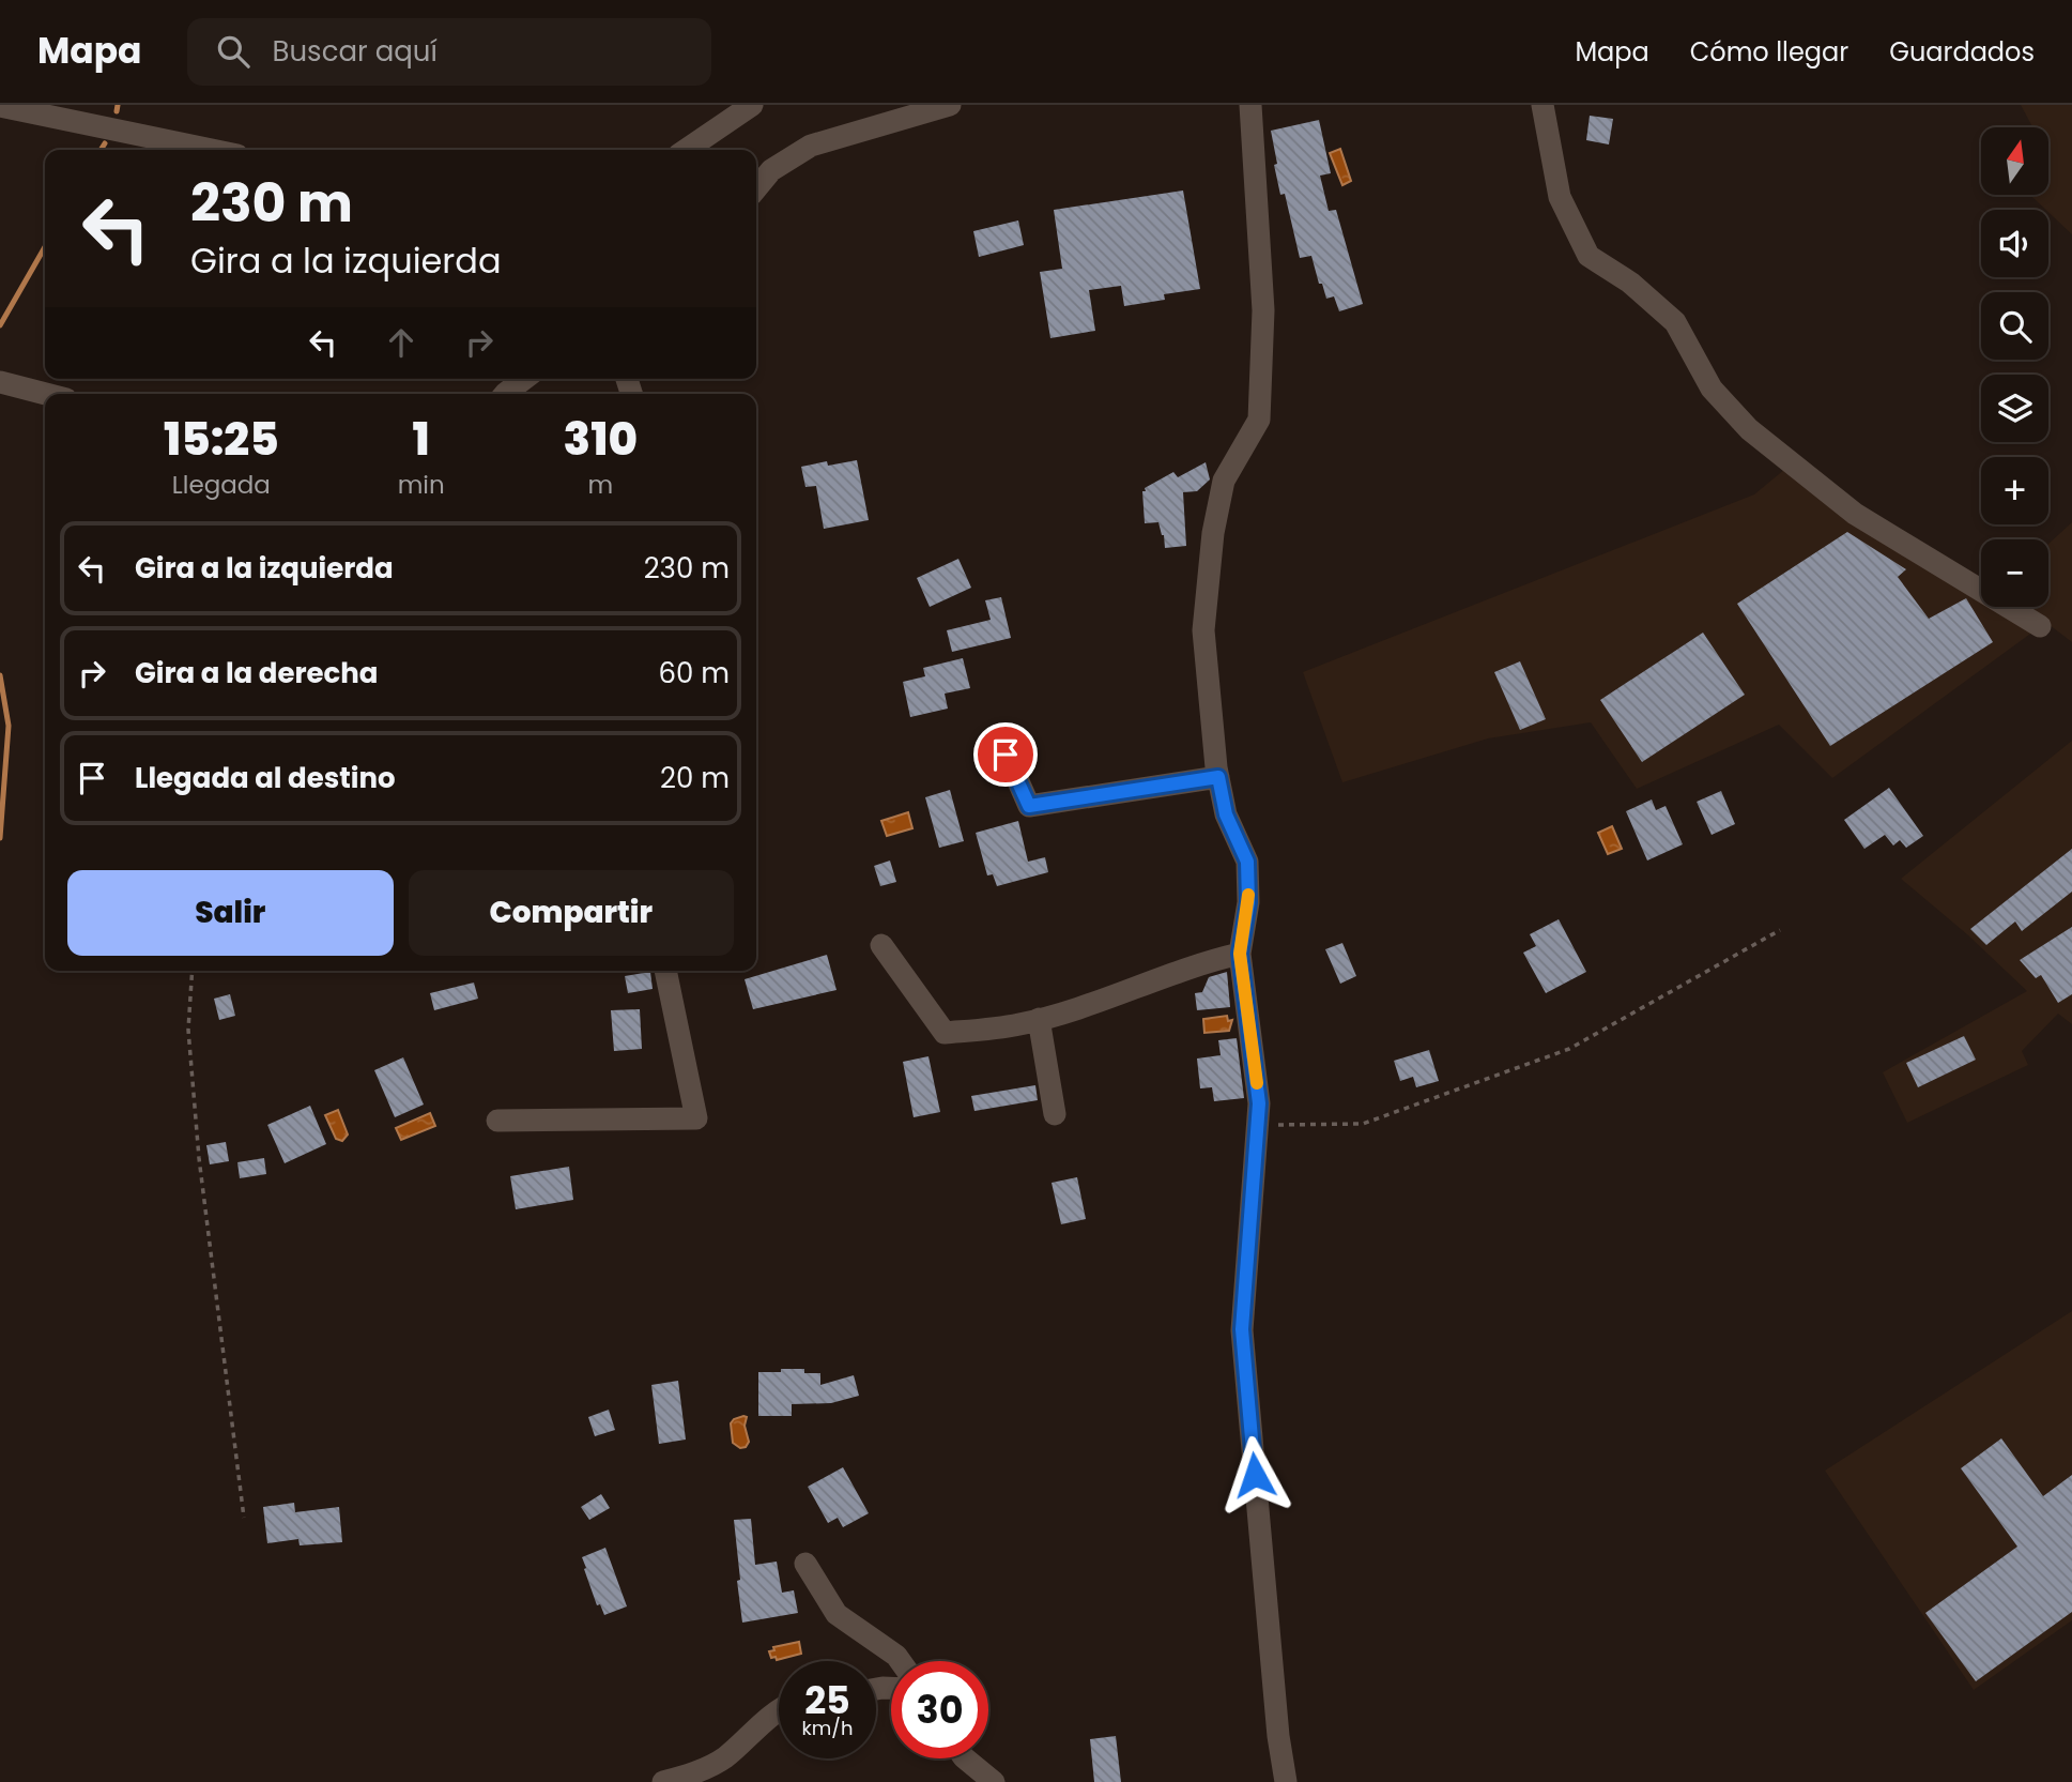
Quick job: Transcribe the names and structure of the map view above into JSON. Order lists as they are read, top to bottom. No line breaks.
{"north":"top","page":{"header":"Mapa","search":"Buscar aquí","nav":["Mapa","Cómo llegar","Guardados"],"map_buttons":["+","−"],"turn":["230 m","Gira a la izquierda"],"eta":["15:25","Llegada","1","min","310","m"],"list":[{"name":"Gira a la izquierda","value":"230 m"},{"name":"Gira a la derecha","value":"60 m"},{"name":"Llegada al destino","value":"20 m"}],"buttons":["Salir","Compartir"],"speed":"25 km/h","limit":"30"}}
